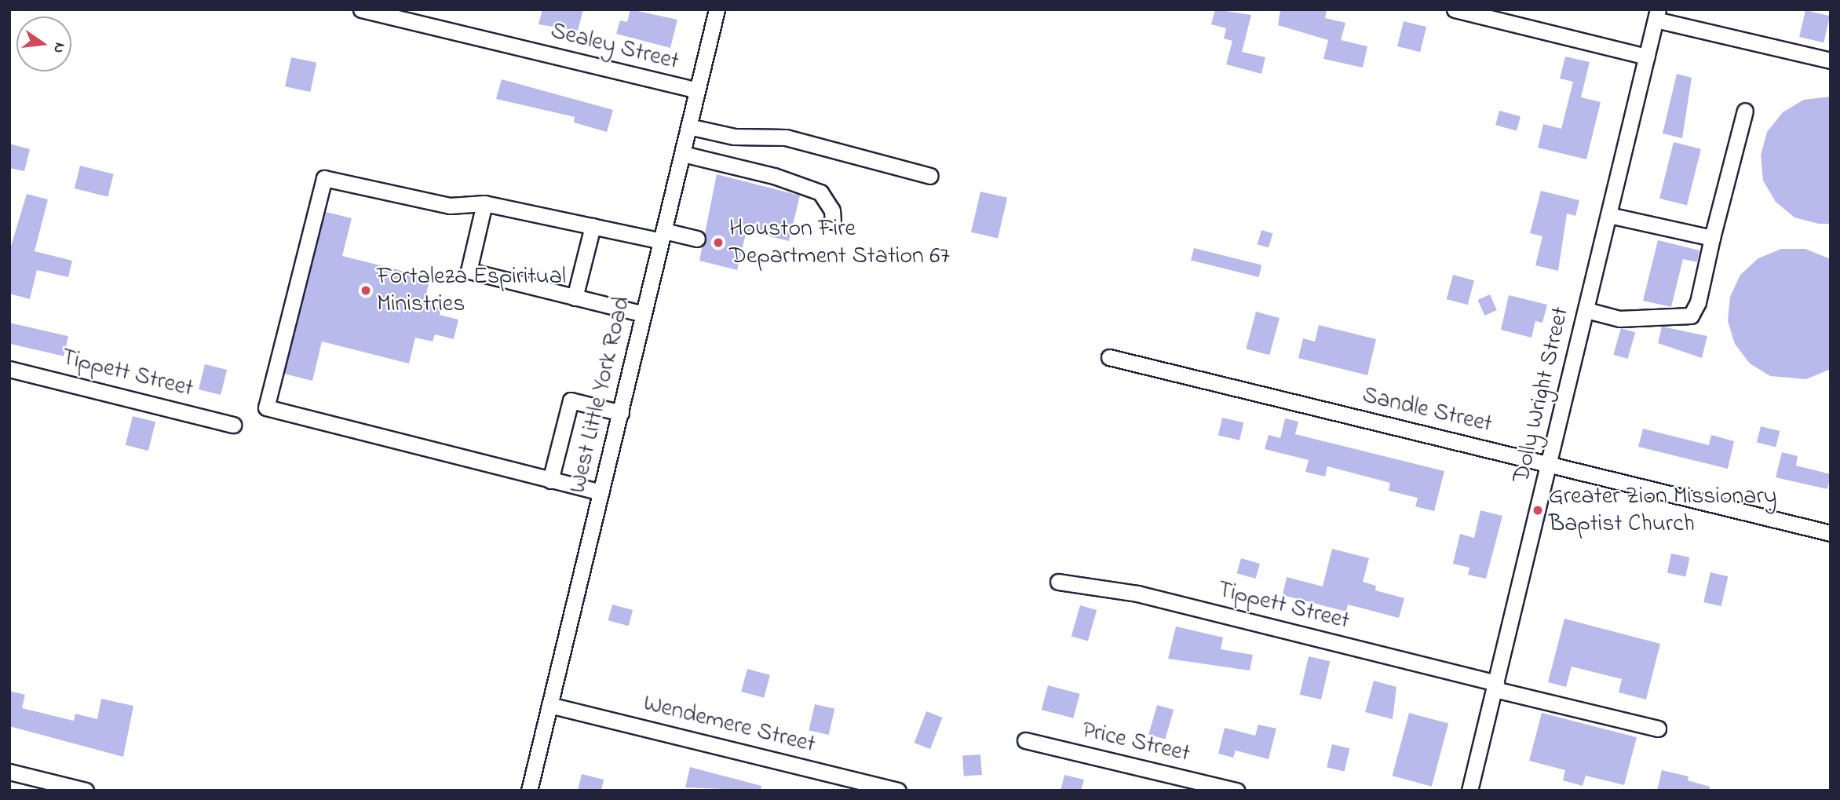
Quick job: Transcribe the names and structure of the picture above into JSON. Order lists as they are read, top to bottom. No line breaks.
{"streets":{"street":["Sealey Street","Tippett Street","West Little York Road","Dolly Wright Street","Sandle Street","Wendemere Street","Price Street"]},"crossings":[["Sealey Street","West Little York Road"],["Tippett Street","Dolly Wright Street"],["West Little York Road","Wendemere Street"],["Dolly Wright Street","Sandle Street"]],"places":["Houston Fire Department Station 67","Fortaleza Espiritual Ministries","Greater Zion Missionary Baptist Church"],"north":"right"}
